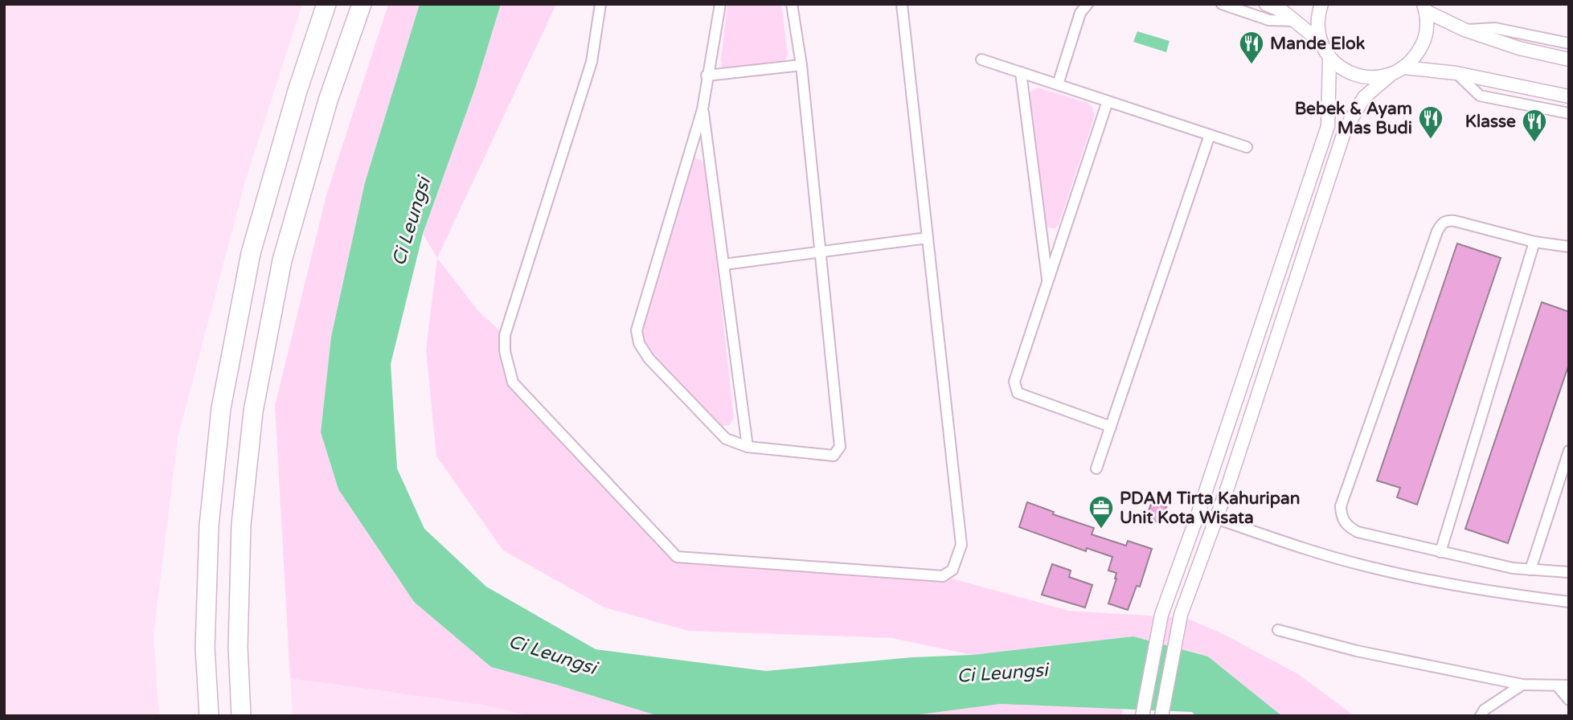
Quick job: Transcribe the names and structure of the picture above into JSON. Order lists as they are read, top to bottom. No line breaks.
{"water":["Ci Leungsi"],"places":{"restaurant":["Mande Elok","Bebek & Ayam Mas Budi","Klasse"],"office":["PDAM Tirta Kahuripan Unit Kota Wisata"]}}
